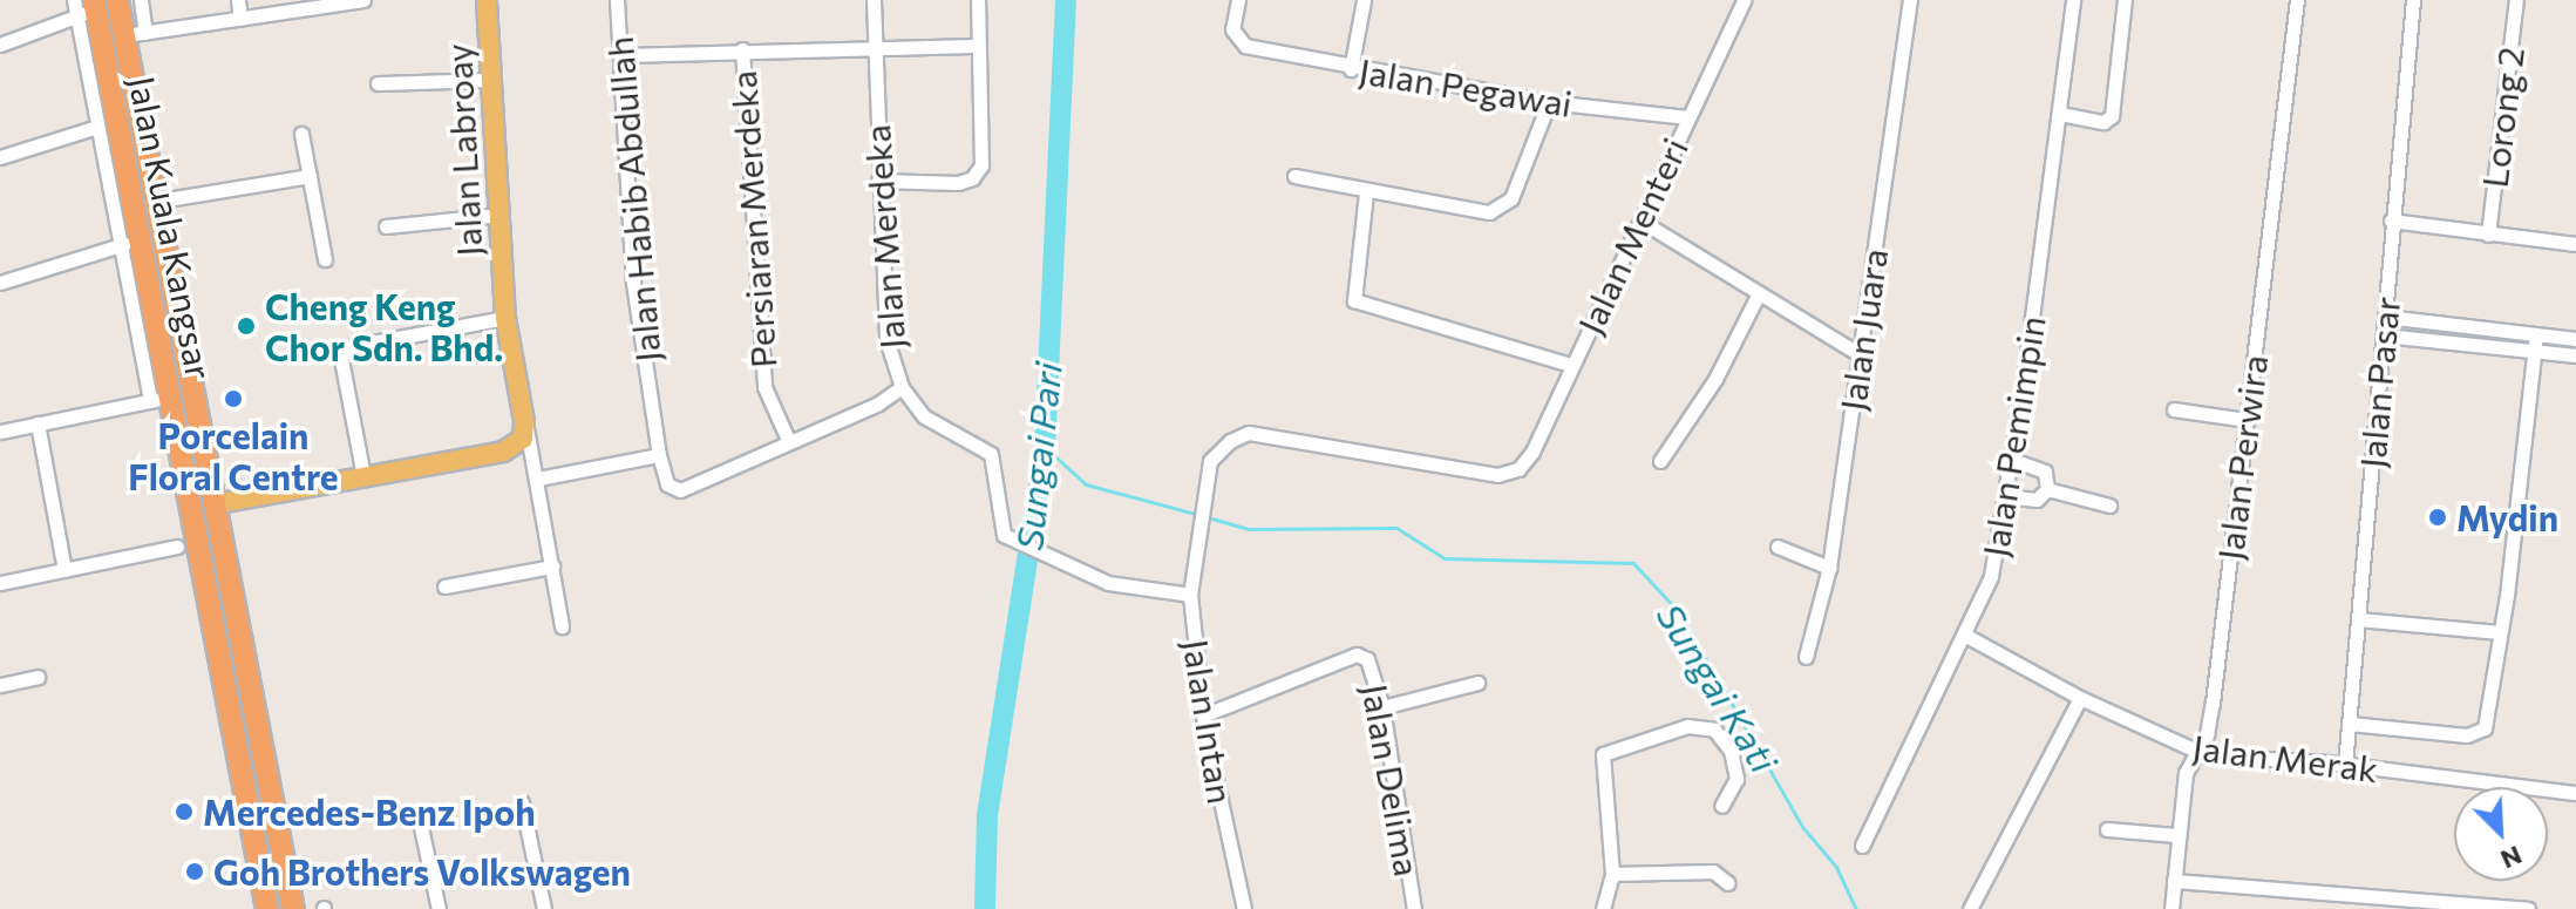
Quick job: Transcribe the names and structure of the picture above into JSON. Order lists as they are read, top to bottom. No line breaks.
{"streets":{"highway":["Jalan Kuala Kangsar"],"main road":["Jalan Labroay"],"street":["Jalan Pegawai","Lorong 2","Jalan Habib Abdullah","Persiaran Merdeka","Jalan Menteri","Jalan Merdeka","Jalan Juara","Jalan Pasar","Jalan Pemimpin","Jalan Perwira","Jalan Intan","Jalan Merak","Jalan Delima"]},"crossings":[["Jalan Pegawai","Jalan Menteri"],["Jalan Menteri","Jalan Intan"],["Jalan Merdeka","Jalan Intan"],["Jalan Pasar","Jalan Merak"],["Jalan Pemimpin","Jalan Merak"],["Jalan Perwira","Jalan Merak"],["Jalan Intan","Jalan Delima"]],"water":["Sungai Pari","Sungai Kati"],"places":["Cheng Keng Chor Sdn. Bhd.","Porcelain Floral Centre","Mydin","Mercedes-Benz Ipoh","Goh Brothers Volkswagen"],"north":"bottom right"}
